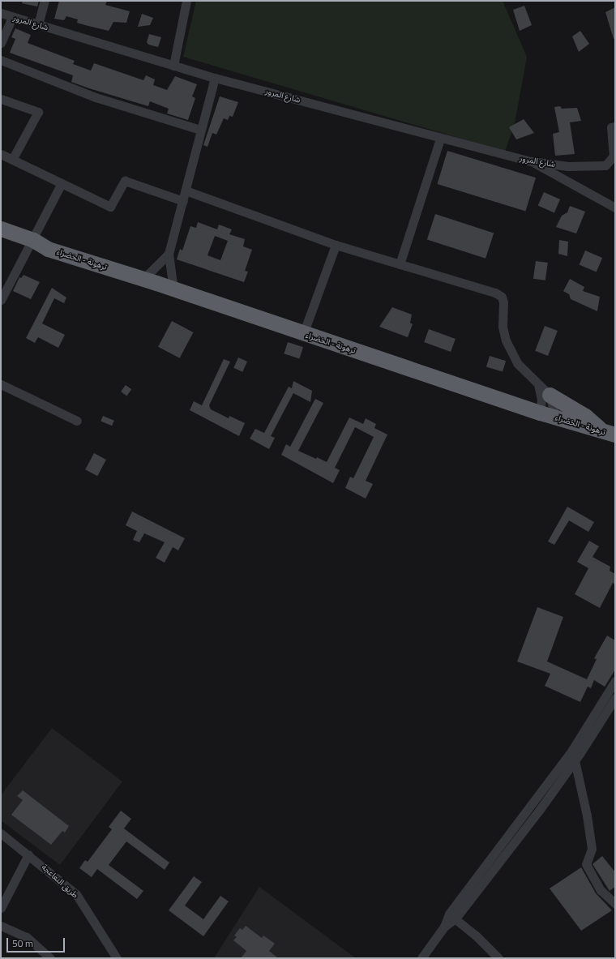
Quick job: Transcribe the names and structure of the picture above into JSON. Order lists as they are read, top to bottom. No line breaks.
{"streets":{"highway":["ترهونة - الخضراء"],"street":["شارع المرور","طريق النعاعجة"]},"scale_bar":"50 m"}
